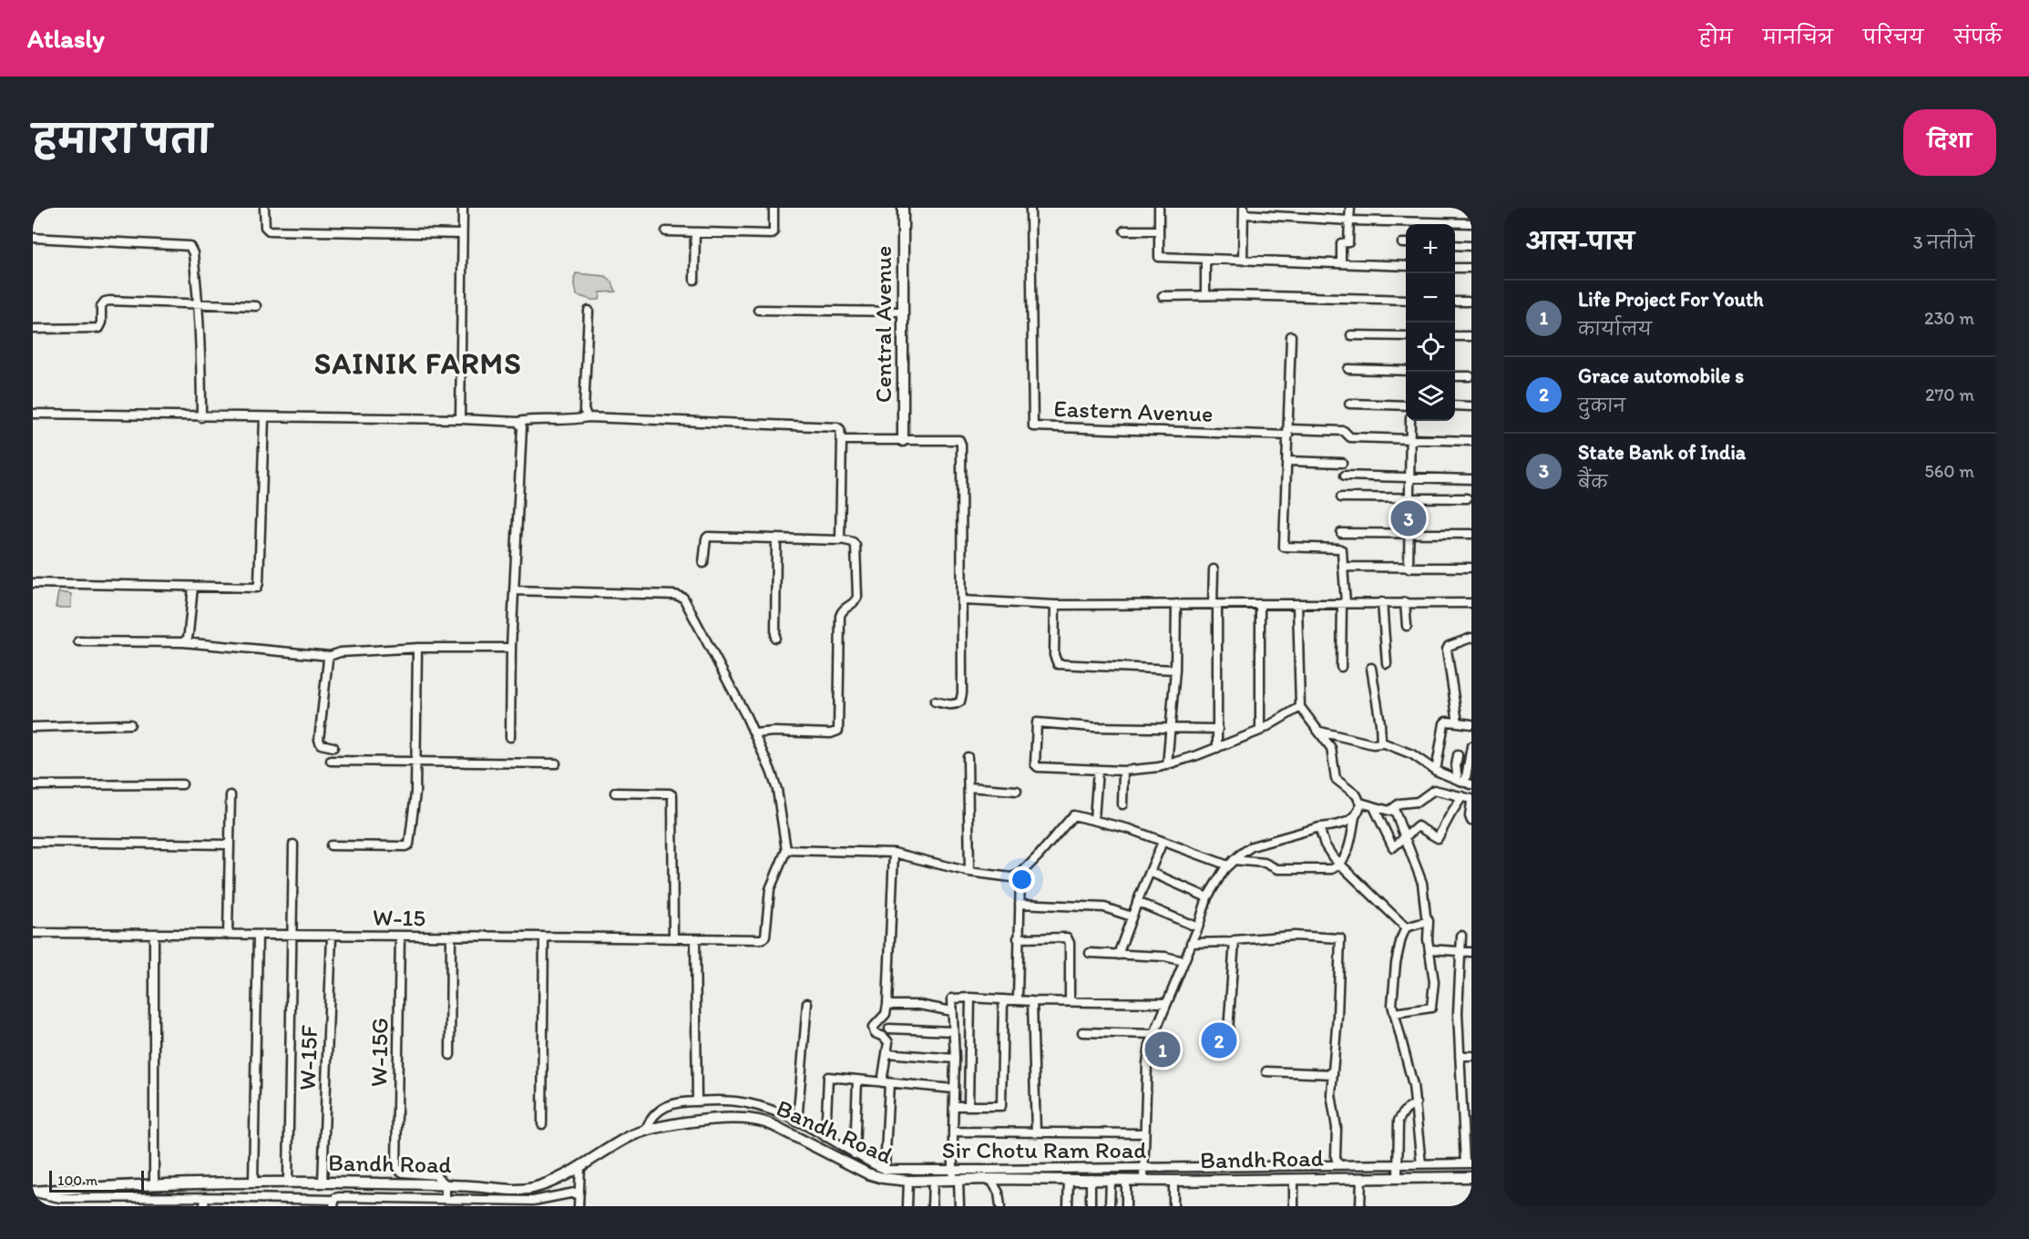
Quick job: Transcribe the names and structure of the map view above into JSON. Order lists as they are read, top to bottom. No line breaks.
{"streets":{"street":["Central Avenue","Eastern Avenue","W-15","W-15G","W-15F","Bandh Road","Sir Chotu Ram Road"]},"crossings":[["W-15","W-15G"],["W-15","W-15F"],["W-15G","Bandh Road"],["W-15F","Bandh Road"],["Bandh Road","Sir Chotu Ram Road"]],"districts":["SAINIK FARMS"],"scale_bar":"100 m","page":{"header":"Atlasly","nav":["होम","मानचित्र","परिचय","संपर्क"],"title":"हमारा पता","buttons":"दिशा","heading":["आस-पास","3 नतीजे"],"map_buttons":["+","−"],"list":[{"mark":"1","name":"Life Project For Youth","note":"कार्यालय","value":"230 m"},{"mark":"2","name":"Grace automobile s","note":"दुकान","value":"270 m"},{"mark":"3","name":"State Bank of India","note":"बैंक","value":"560 m"}],"pins":["3","2","1"],"scale":"100 m"}}
